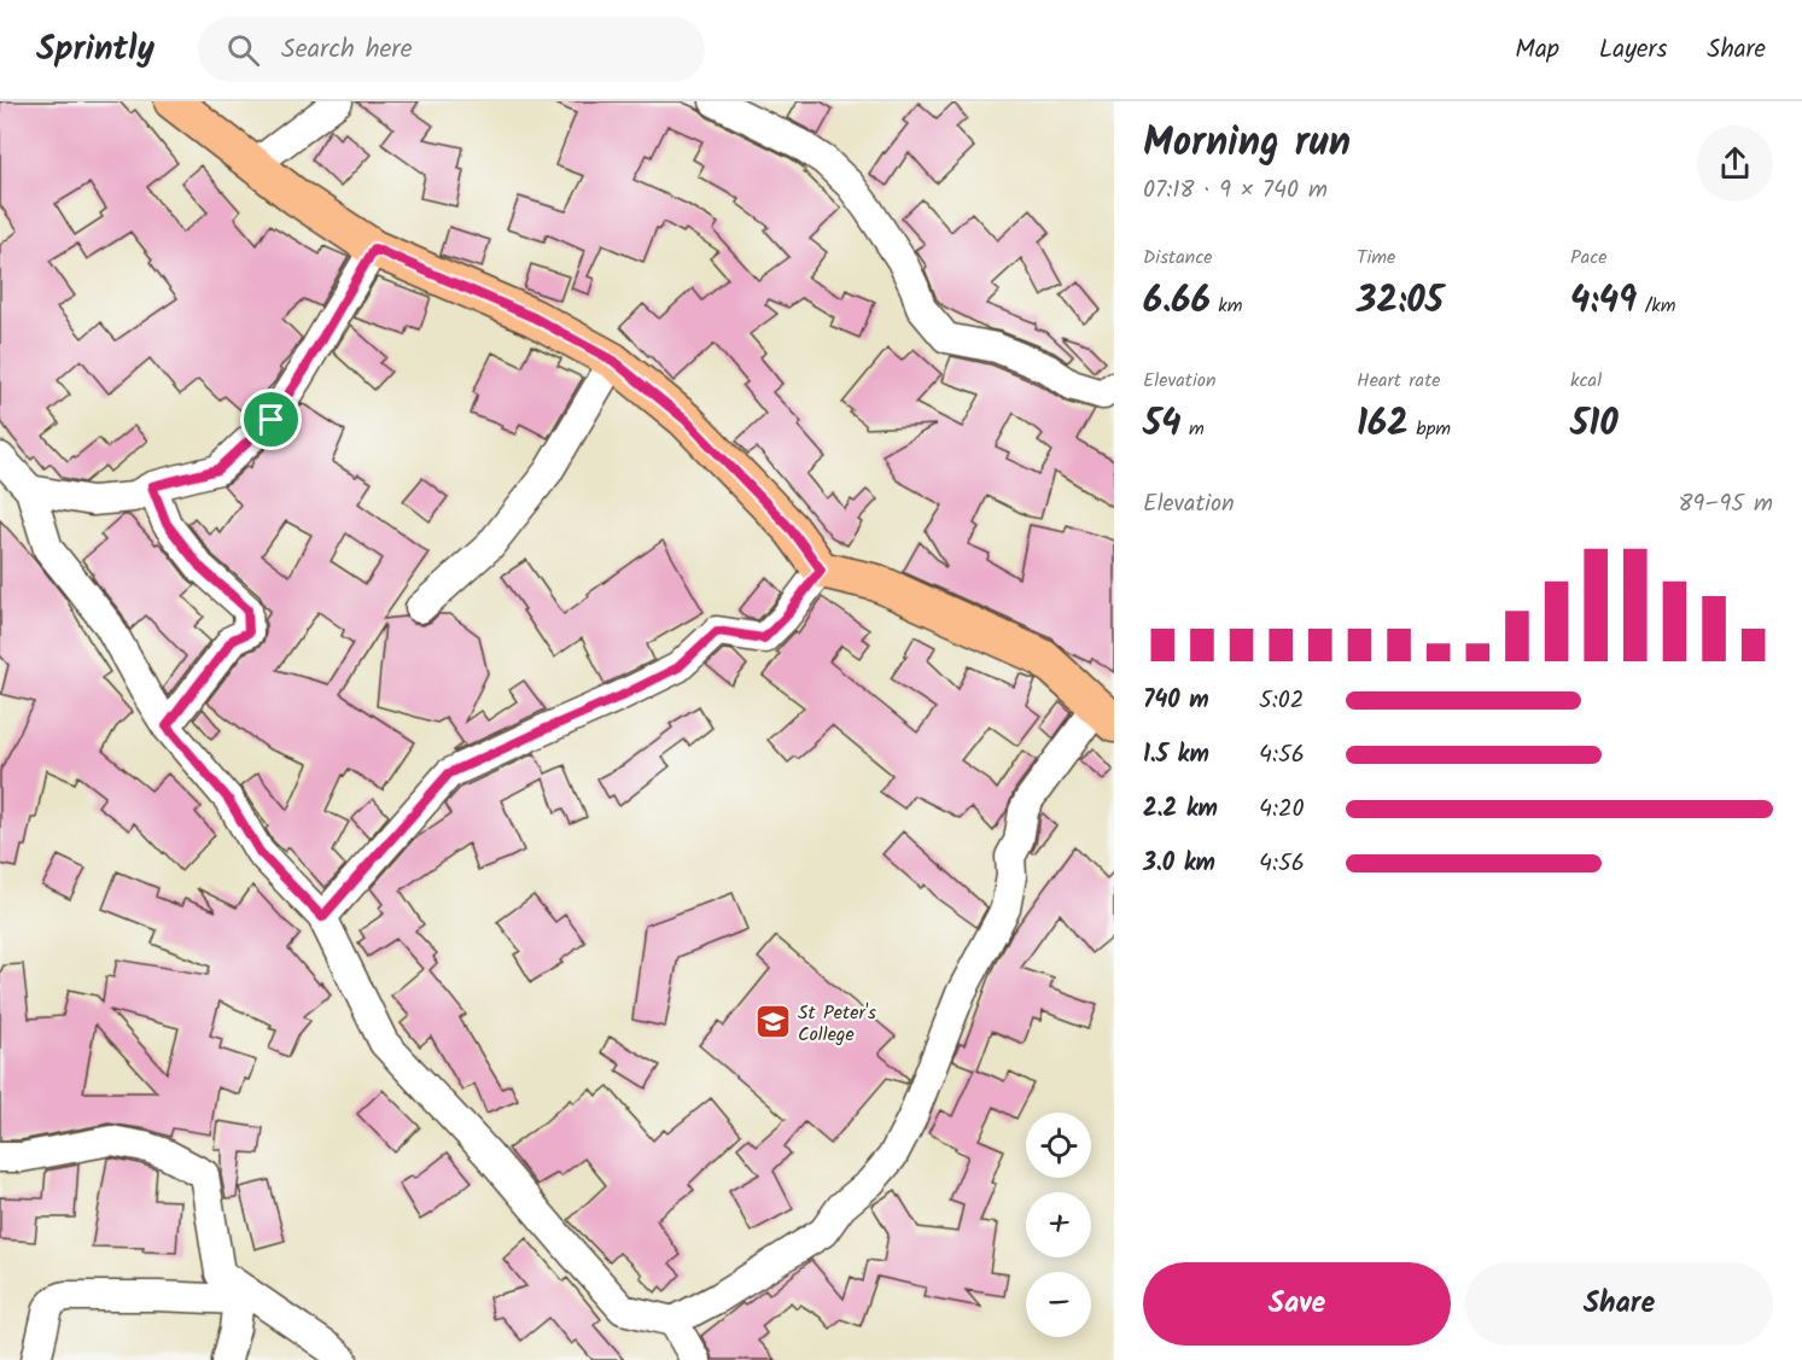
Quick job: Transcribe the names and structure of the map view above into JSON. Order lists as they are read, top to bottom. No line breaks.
{"places":{"school or university":["St Peter's College"]},"page":{"header":"Sprintly","search":"Search here","nav":["Map","Layers","Share"],"heading":["Morning run","07:18 · 9 × 740 m"],"stats":[["Distance","6.66 km"],["Time","32:05"],["Pace","4:49 /km"],["Elevation","54 m"],["Heart rate","162 bpm"],["kcal","510"]],"chart":["Elevation","89–95 m"],"list":[{"name":"740 m","note":"5:02"},{"name":"1.5 km","note":"4:56"},{"name":"2.2 km","note":"4:20"},{"name":"3.0 km","note":"4:56"}],"map_buttons":["+","−"],"buttons":["Save","Share"]}}
